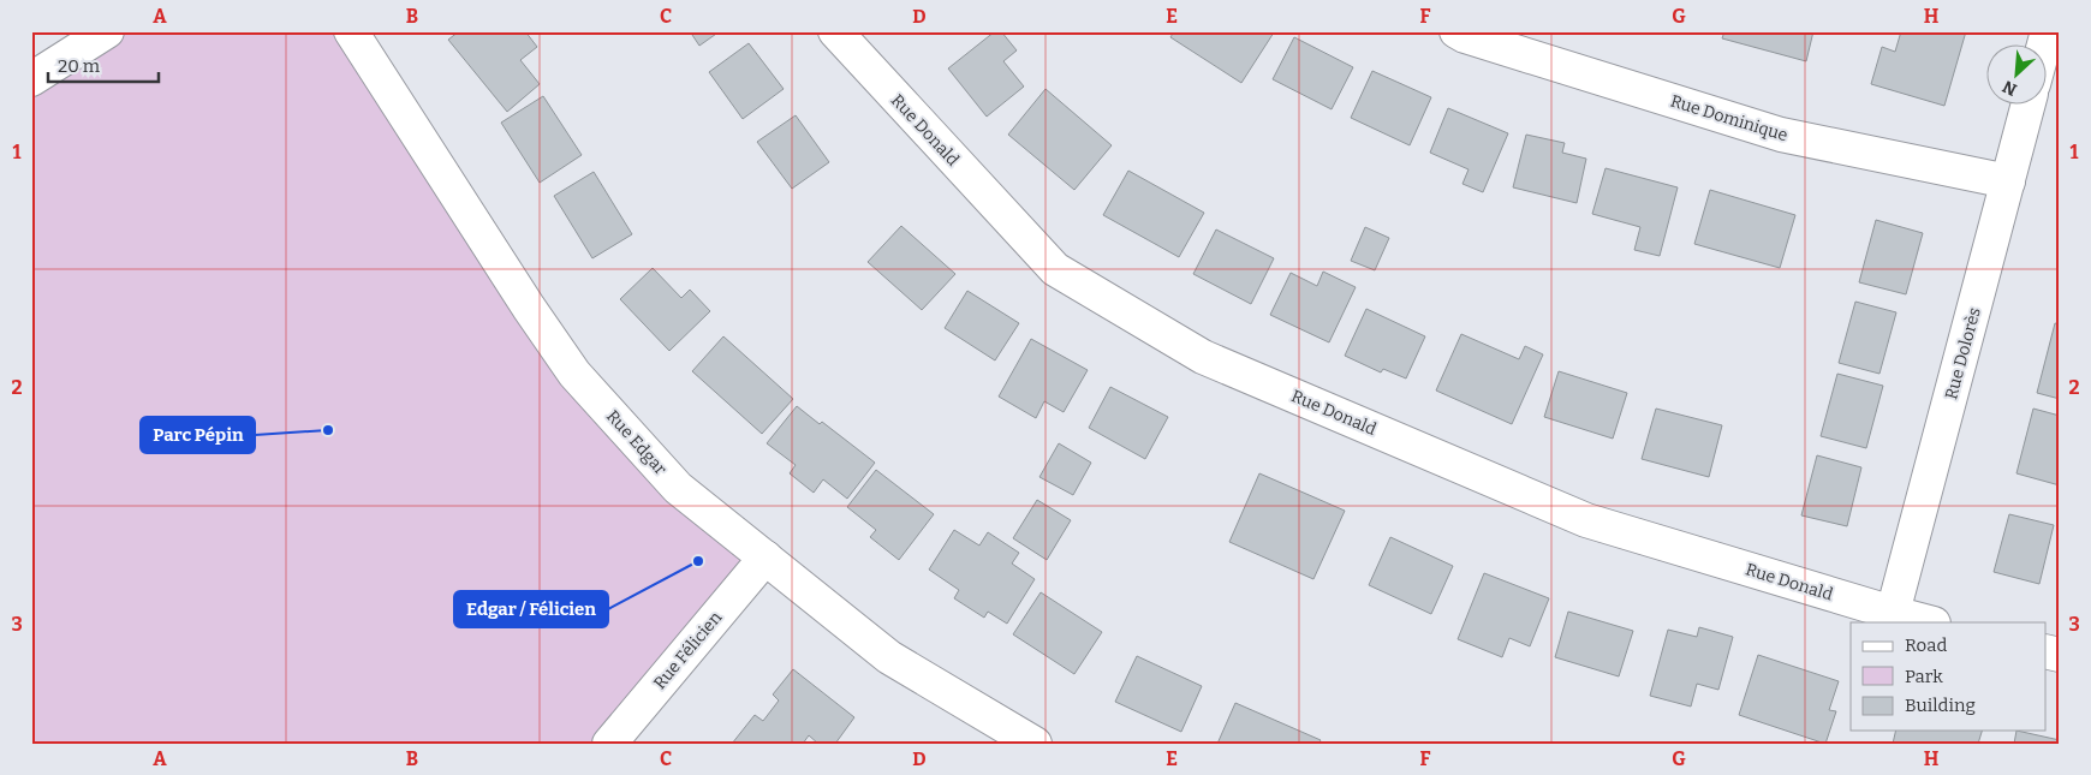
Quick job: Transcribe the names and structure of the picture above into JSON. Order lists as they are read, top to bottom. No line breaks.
{"streets":{"street":["Rue Dominique","Rue Donald","Rue Dolorès","Rue Edgar","Rue Félicien"]},"crossings":[["Rue Dominique","Rue Dolorès"],["Rue Donald","Rue Dolorès"],["Rue Edgar","Rue Félicien"]],"places":["Parc Pépin","Edgar / Félicien"],"legend":["Road","Park","Building"],"scale_bar":"20 m","north":"bottom left","grid":{"columns":["A","B","C","D","E","F","G","H"],"rows":["1","2","3"]}}
